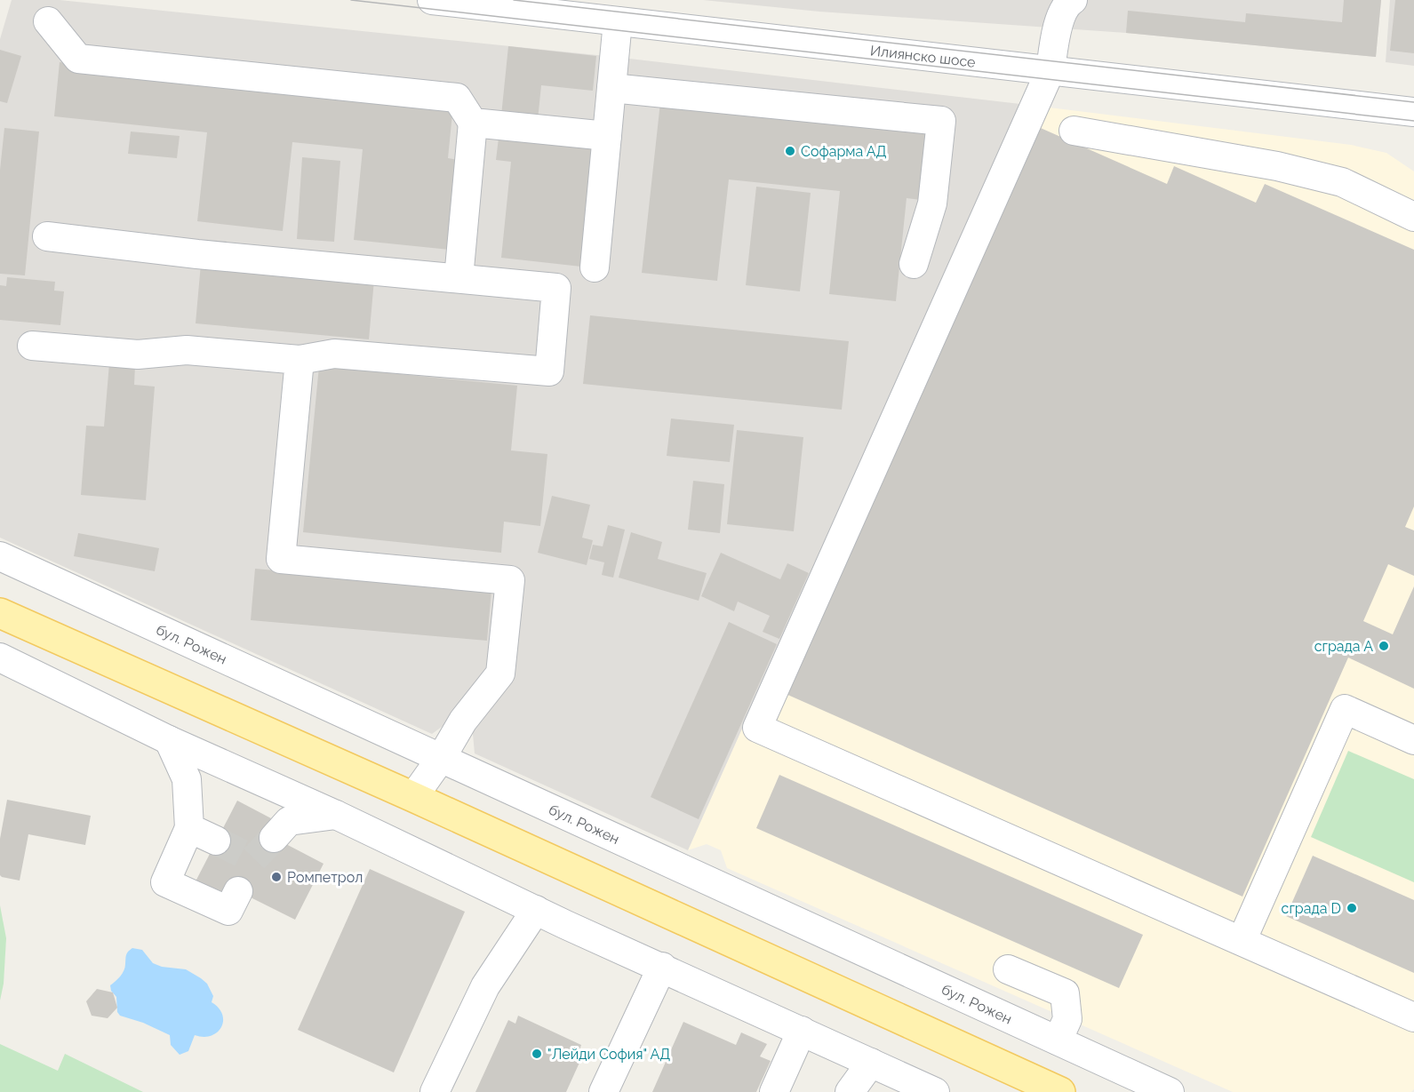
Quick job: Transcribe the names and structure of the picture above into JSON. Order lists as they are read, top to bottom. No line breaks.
{"streets":{"street":["Илиянско шосе","бул. Рожен"]},"places":["Софарма АД","сграда А","Ромпетрол","сграда D","\"Лейди София\" АД"]}
